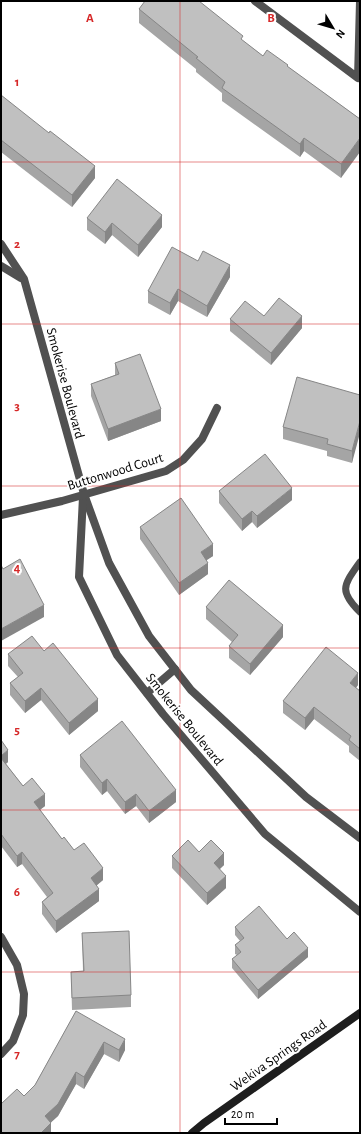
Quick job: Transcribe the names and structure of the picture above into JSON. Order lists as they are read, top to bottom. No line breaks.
{"streets":{"main road":["Wekiva Springs Road"],"street":["Smokerise Boulevard","Buttonwood Court"]},"crossings":[["Smokerise Boulevard","Buttonwood Court"]],"scale_bar":"20 m","north":"bottom right","grid":{"columns":["A","B"],"rows":["1","2","3","4","5","6","7"]}}
